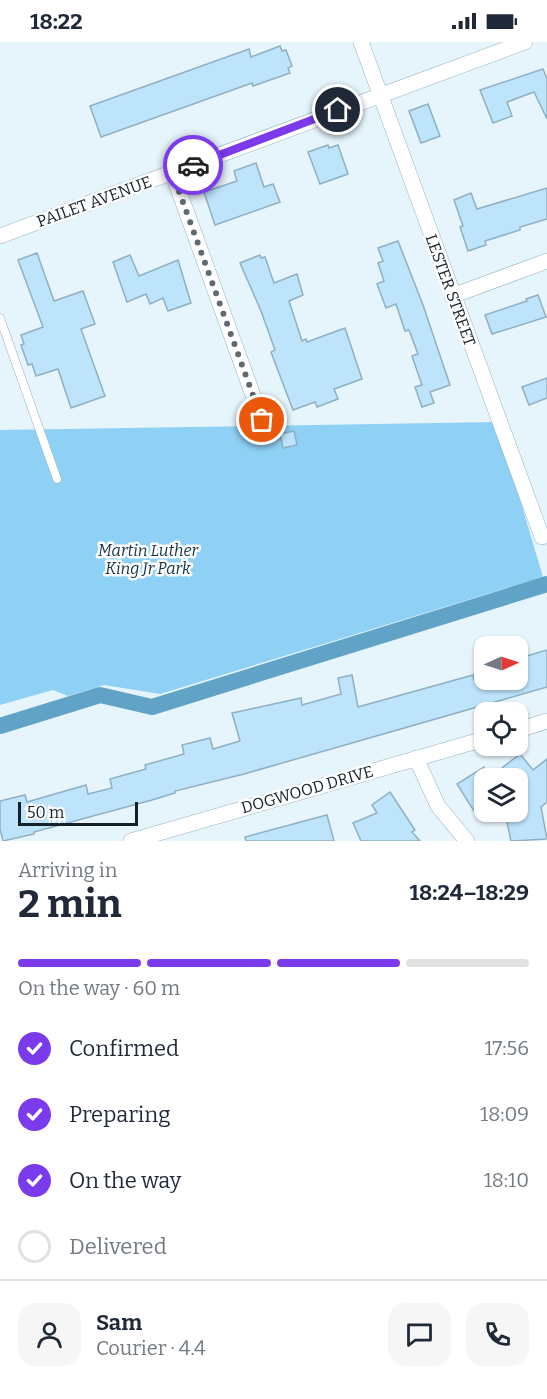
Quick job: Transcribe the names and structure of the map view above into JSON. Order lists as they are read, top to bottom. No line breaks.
{"streets":{"street":["PAILET AVENUE","LESTER STREET","DOGWOOD DRIVE"]},"crossings":[["PAILET AVENUE","LESTER STREET"]],"parks":["Martin Luther King Jr Park"],"scale_bar":"50 m","north":"right","page":{"status":"18:22","scale":"50 m","heading":["2 min","Arriving in","18:24–18:29"],"panel":["Sam","Courier · 4.4"],"bar":"On the way · 60 m","list":[["Confirmed","17:56"],["Preparing","18:09"],["On the way","18:10"],"Delivered"]}}
